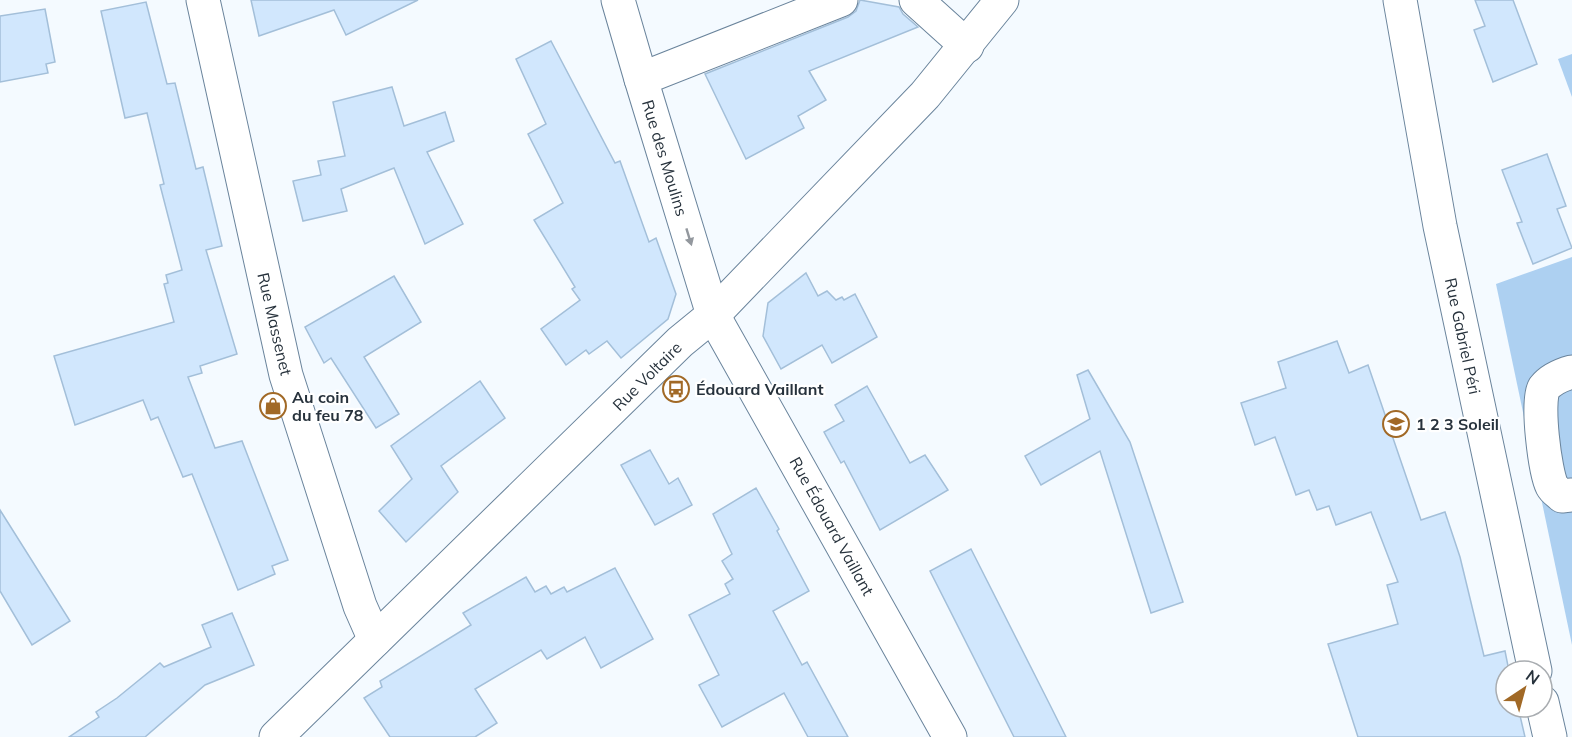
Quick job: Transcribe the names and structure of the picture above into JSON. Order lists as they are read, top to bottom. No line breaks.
{"streets":{"street":["Rue des Moulins","Rue Massenet","Rue Gabriel Péri","Rue Voltaire","Rue Édouard Vaillant"]},"crossings":[["Rue des Moulins","Rue Voltaire"],["Rue des Moulins","Rue Édouard Vaillant"],["Rue Massenet","Rue Voltaire"],["Rue Voltaire","Rue Édouard Vaillant"]],"one_way":["Rue des Moulins"],"places":{"bus stop":["Édouard Vaillant"],"shop":["Au coin du feu 78"],"school or university":["1 2 3 Soleil"]},"north":"top right"}
